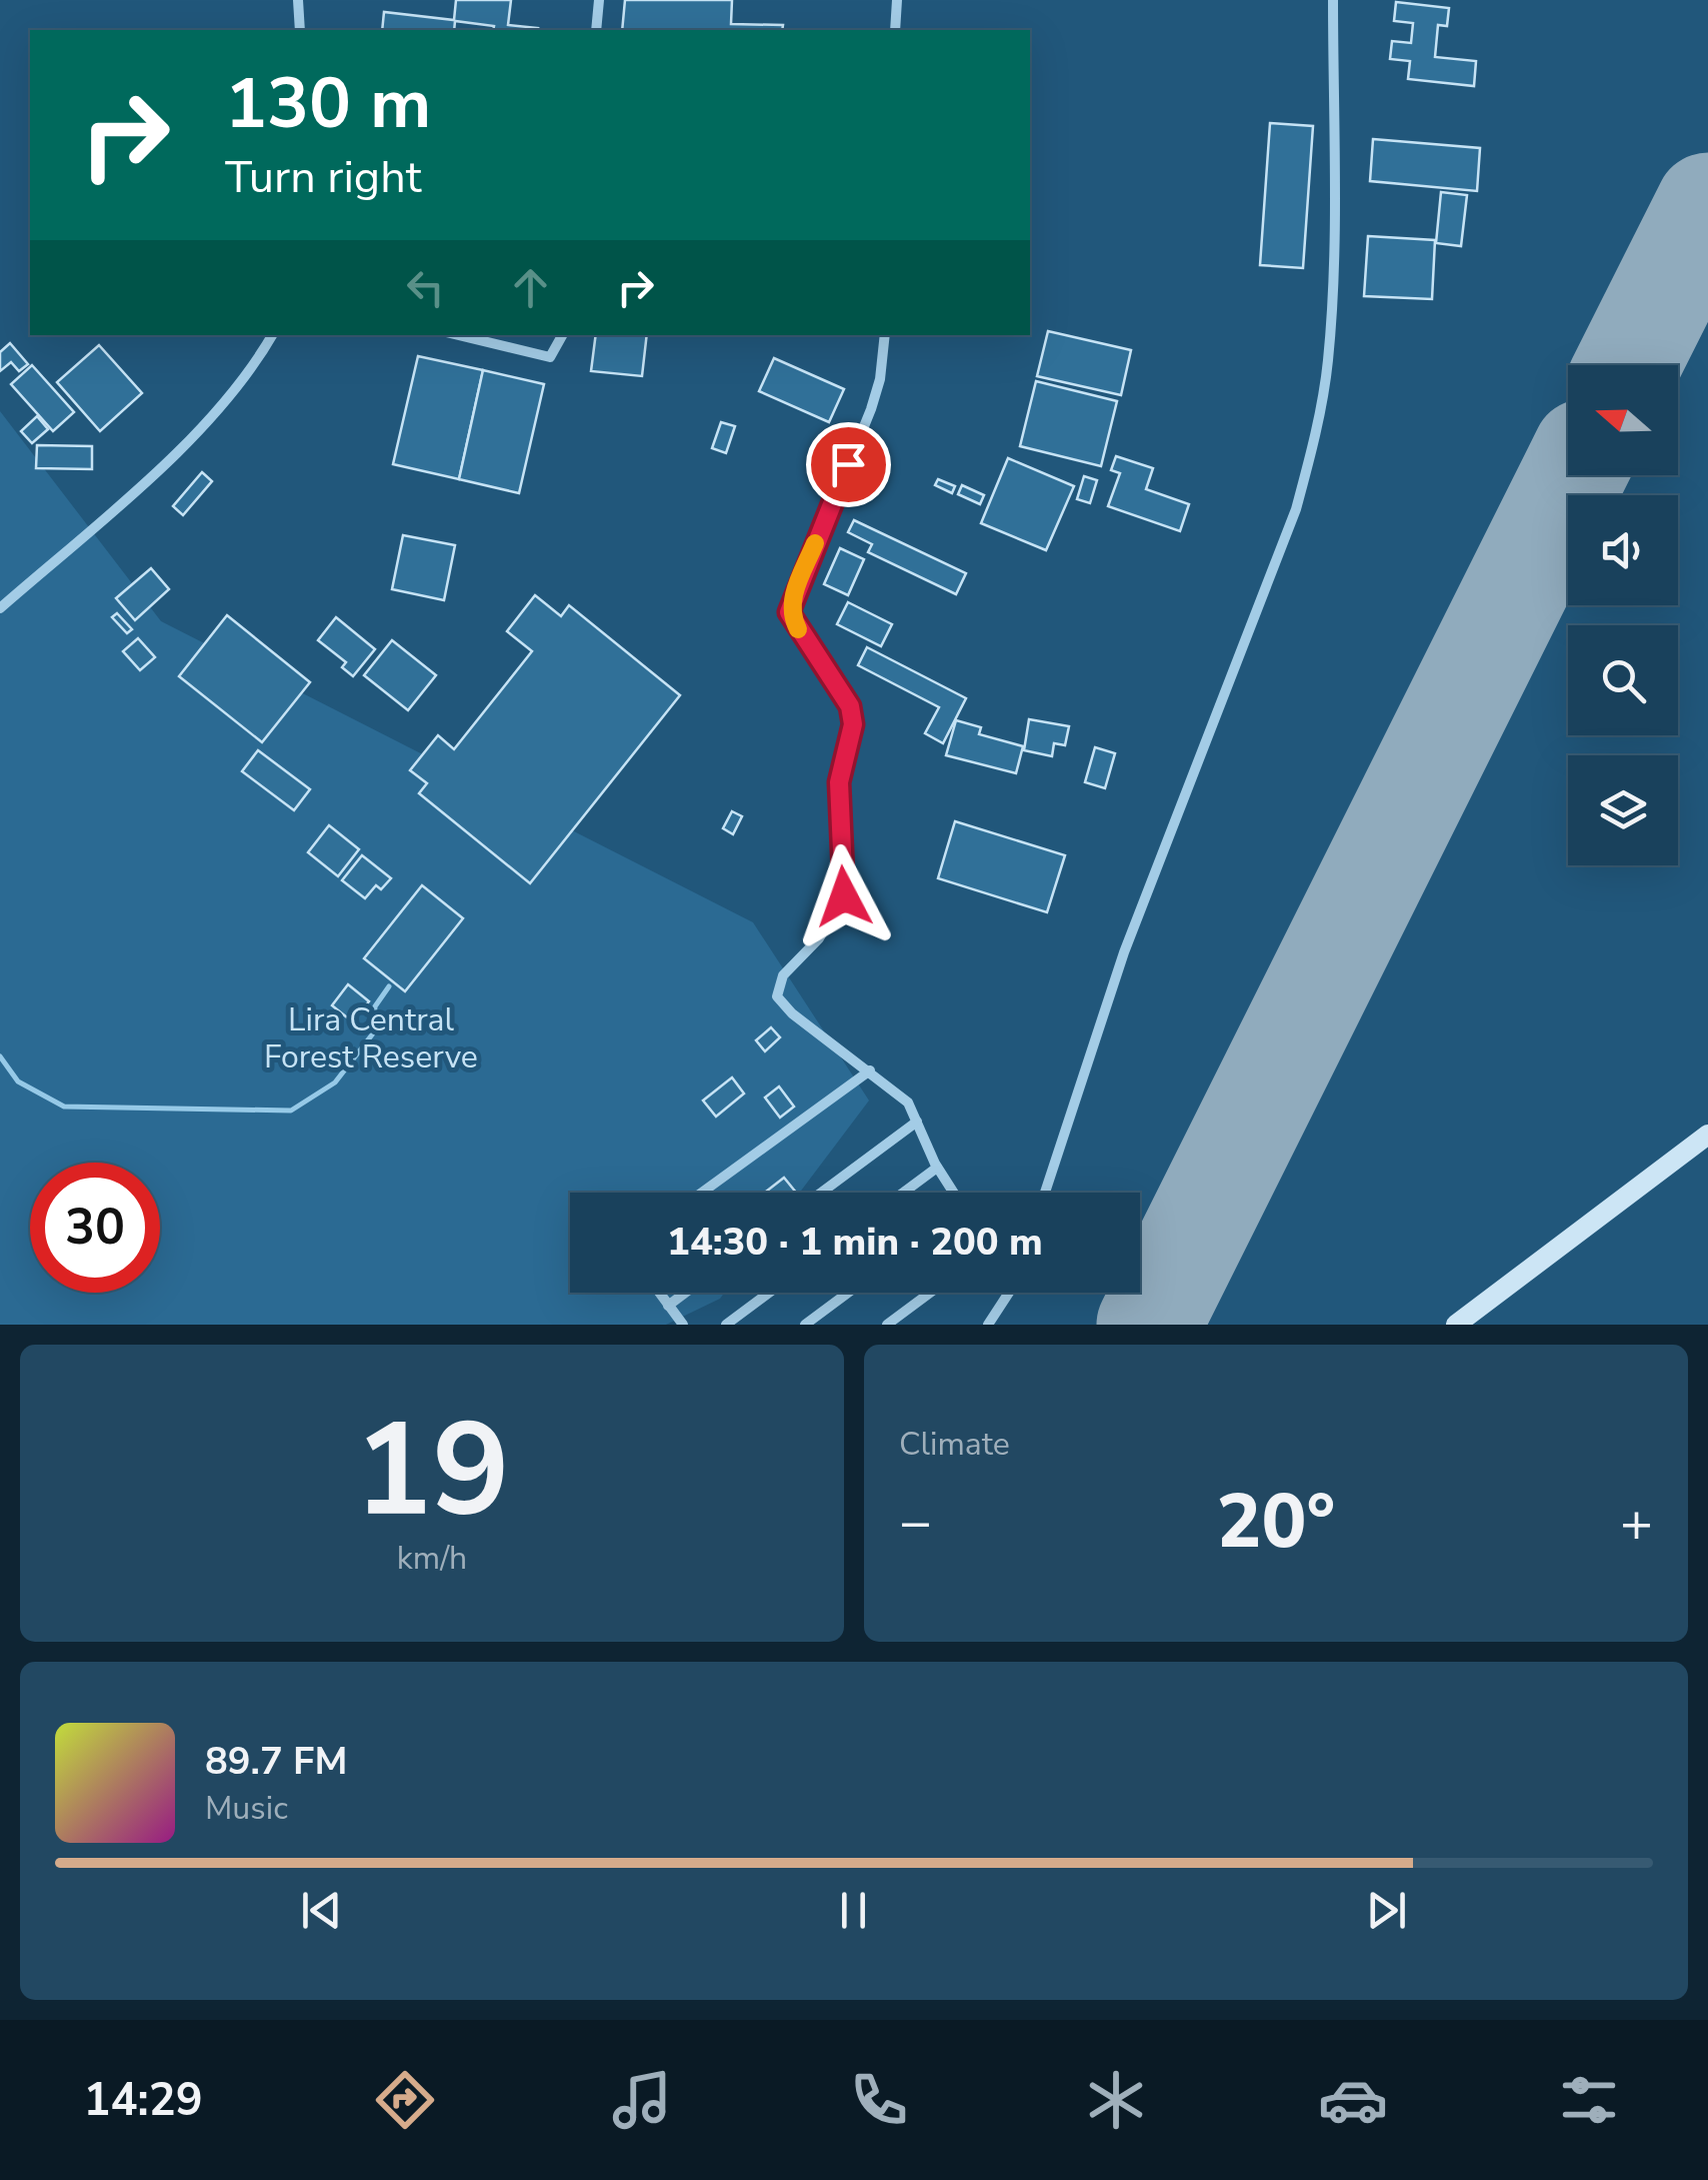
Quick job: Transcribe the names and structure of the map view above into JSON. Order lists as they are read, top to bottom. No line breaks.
{"parks":["Lira Central Forest Reserve"],"north":"left","page":{"turn":["130 m","Turn right"],"limit":"30","trip":"14:30 · 1 min · 200 m","tile":[["19","km/h"],"Climate"],"heat":["−","20°","+"],"song":["89.7 FM","Music"],"tabs":"14:29"}}
